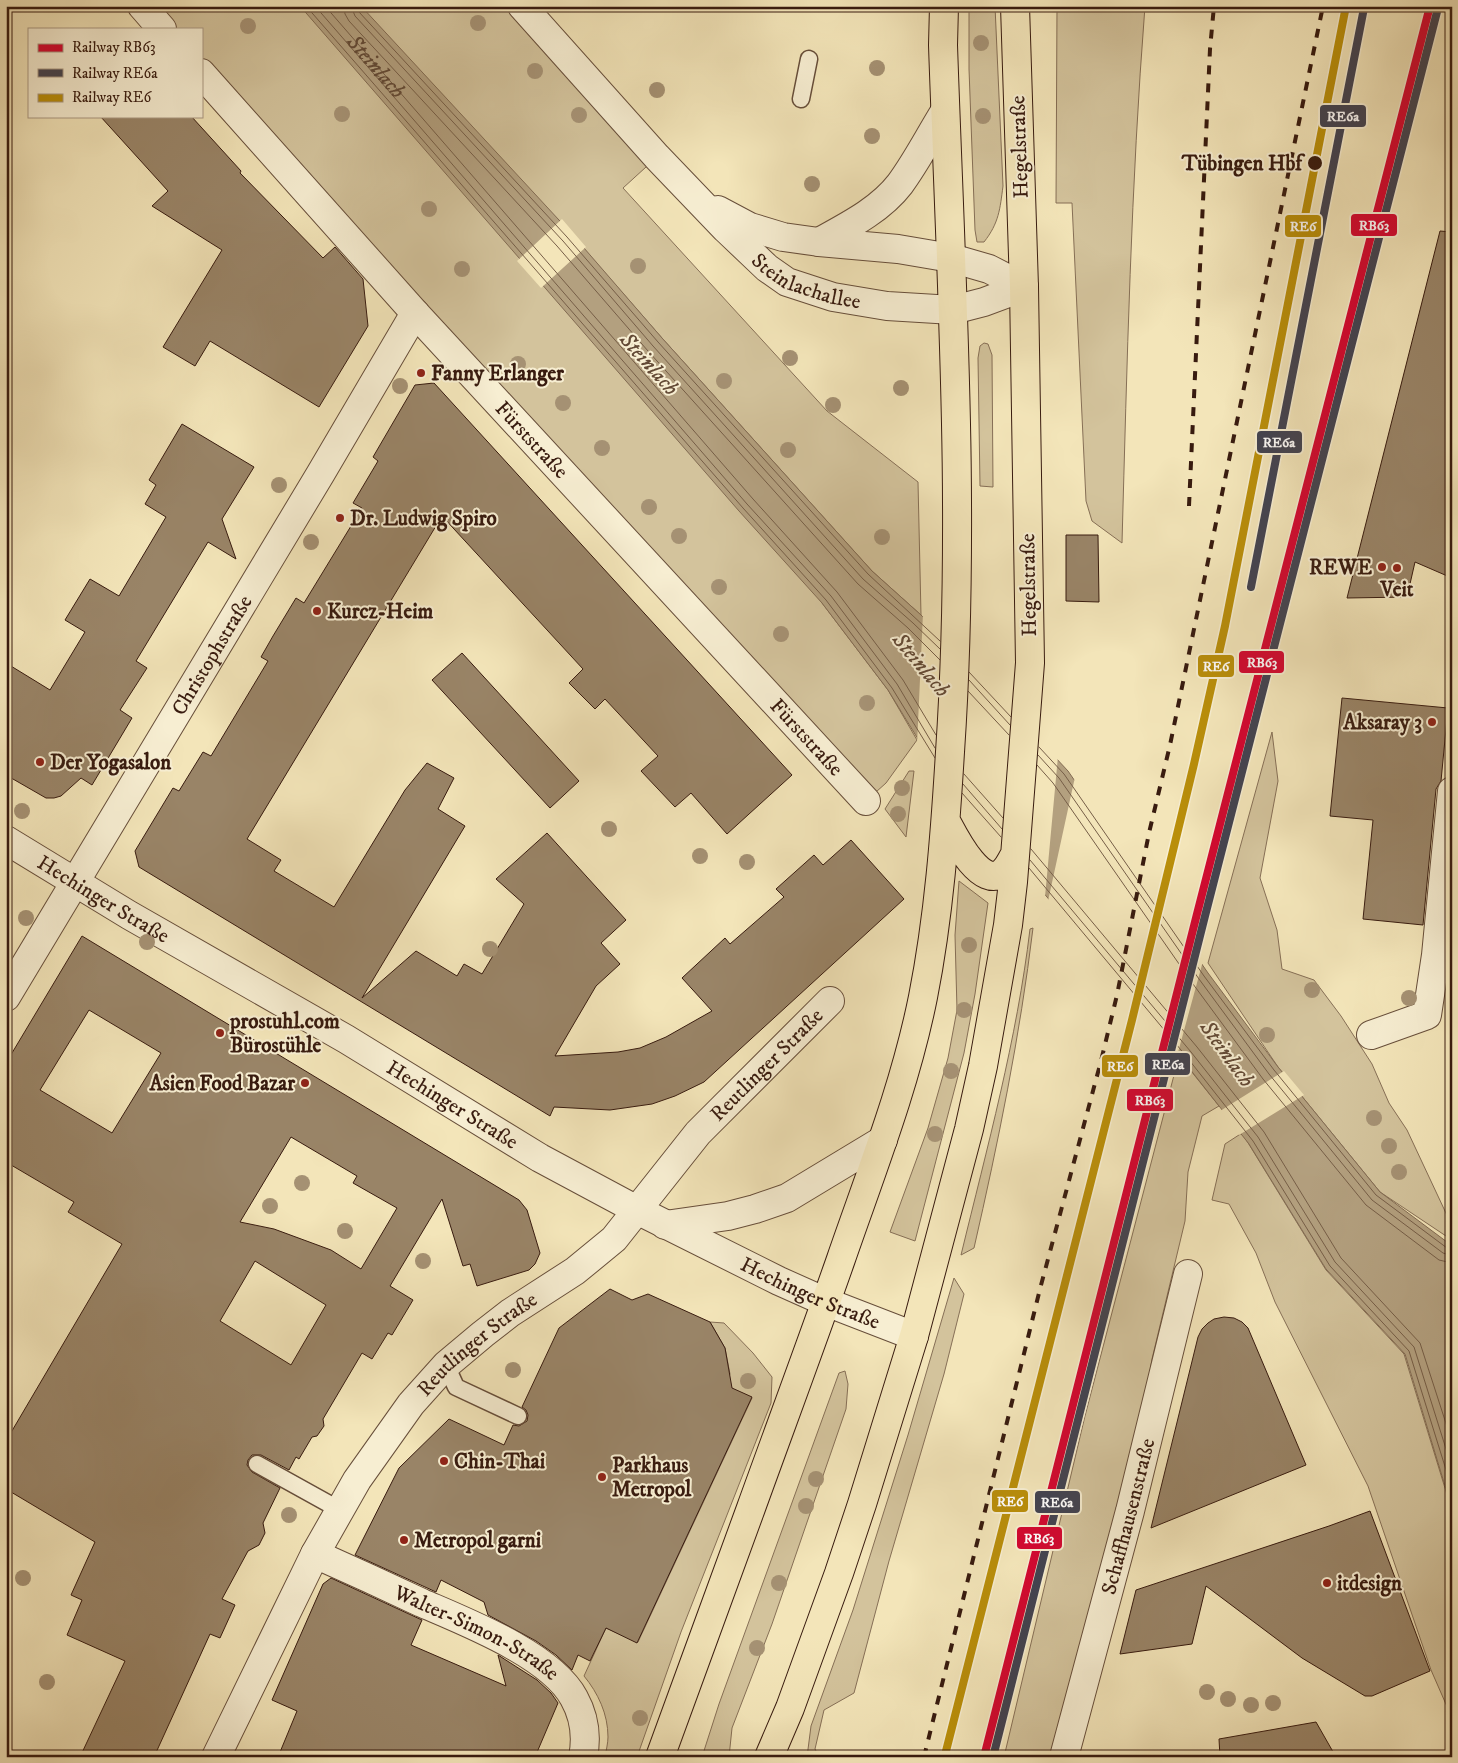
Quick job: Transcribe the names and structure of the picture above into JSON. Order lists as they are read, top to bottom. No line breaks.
{"streets":{"main road":["Hegelstraße"],"street":["Steinlachallee","Fürststraße","Christophstraße","Hechinger Straße","Reutlinger Straße","Schaffhausenstraße","Walter-Simon-Straße"]},"crossings":[["Hegelstraße","Hechinger Straße"],["Fürststraße","Christophstraße"],["Christophstraße","Hechinger Straße"],["Hechinger Straße","Reutlinger Straße"],["Reutlinger Straße","Walter-Simon-Straße"]],"water":["Steinlach"],"places":["Tübingen Hbf","Fanny Erlanger","Dr. Ludwig Spiro","REWE","Veit","Kurcz-Heim","Aksaray 3","Der Yogasalon","prostuhl.com Bürostühle","Asien Food Bazar","Chin-Thai","Parkhaus Metropol","Metropol garni","itdesign"],"lines":["rail line RB63","rail line RE6","rail line RE6a"],"legend":["Railway RB63","Railway RE6a","Railway RE6"]}
